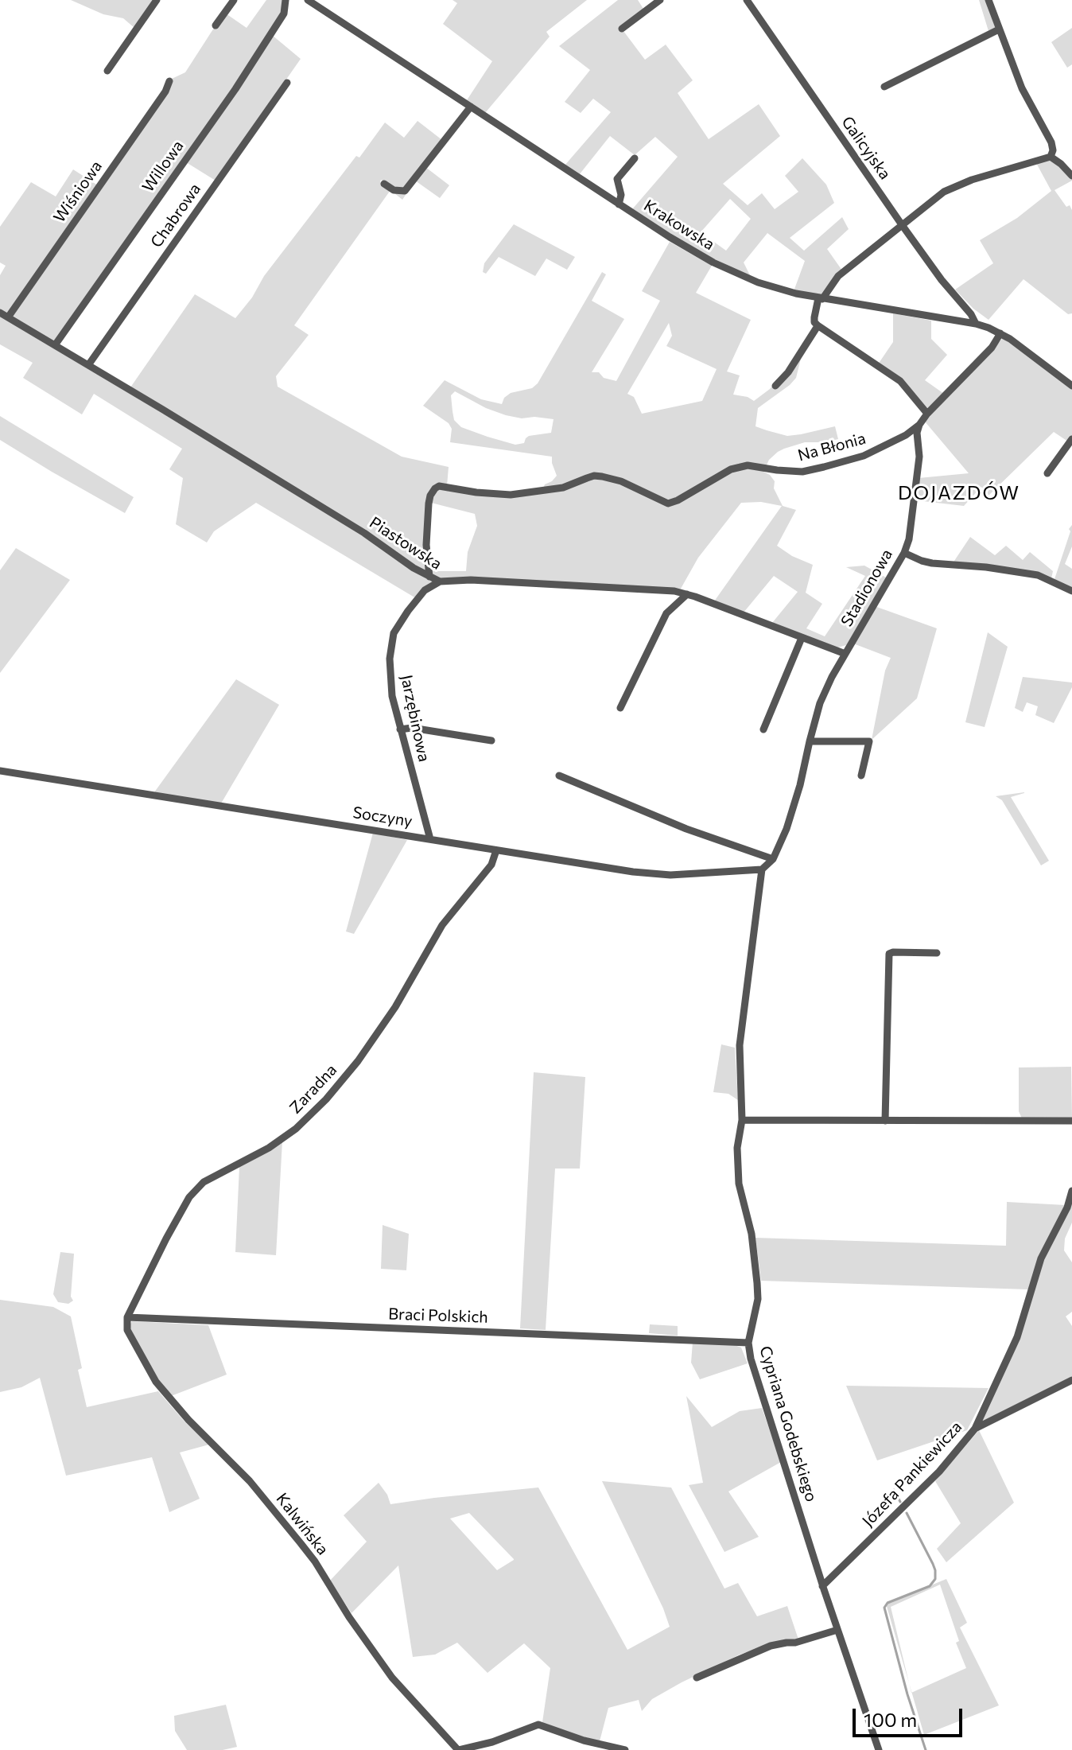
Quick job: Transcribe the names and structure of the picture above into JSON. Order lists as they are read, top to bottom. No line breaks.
{"streets":{"street":["Galicyjska","Willowa","Wiśniowa","Chabrowa","Krakowska","Na Błonia","Piastowska","Stadionowa","Jarzębinowa","Soczyny","Zaradna","Braci Polskich","Cypriana Godebskiego","Józefa Pankiewicza","Kalwińska"]},"crossings":[["Galicyjska","Krakowska"],["Willowa","Piastowska"],["Wiśniowa","Piastowska"],["Chabrowa","Piastowska"],["Na Błonia","Piastowska"],["Na Błonia","Stadionowa"],["Piastowska","Stadionowa"],["Piastowska","Jarzębinowa"],["Stadionowa","Soczyny"],["Stadionowa","Cypriana Godebskiego"],["Jarzębinowa","Soczyny"],["Soczyny","Zaradna"],["Soczyny","Cypriana Godebskiego"],["Zaradna","Braci Polskich"],["Zaradna","Kalwińska"],["Braci Polskich","Cypriana Godebskiego"],["Braci Polskich","Kalwińska"],["Cypriana Godebskiego","Józefa Pankiewicza"]],"districts":["DOJAZDÓW"],"scale_bar":"100 m"}
